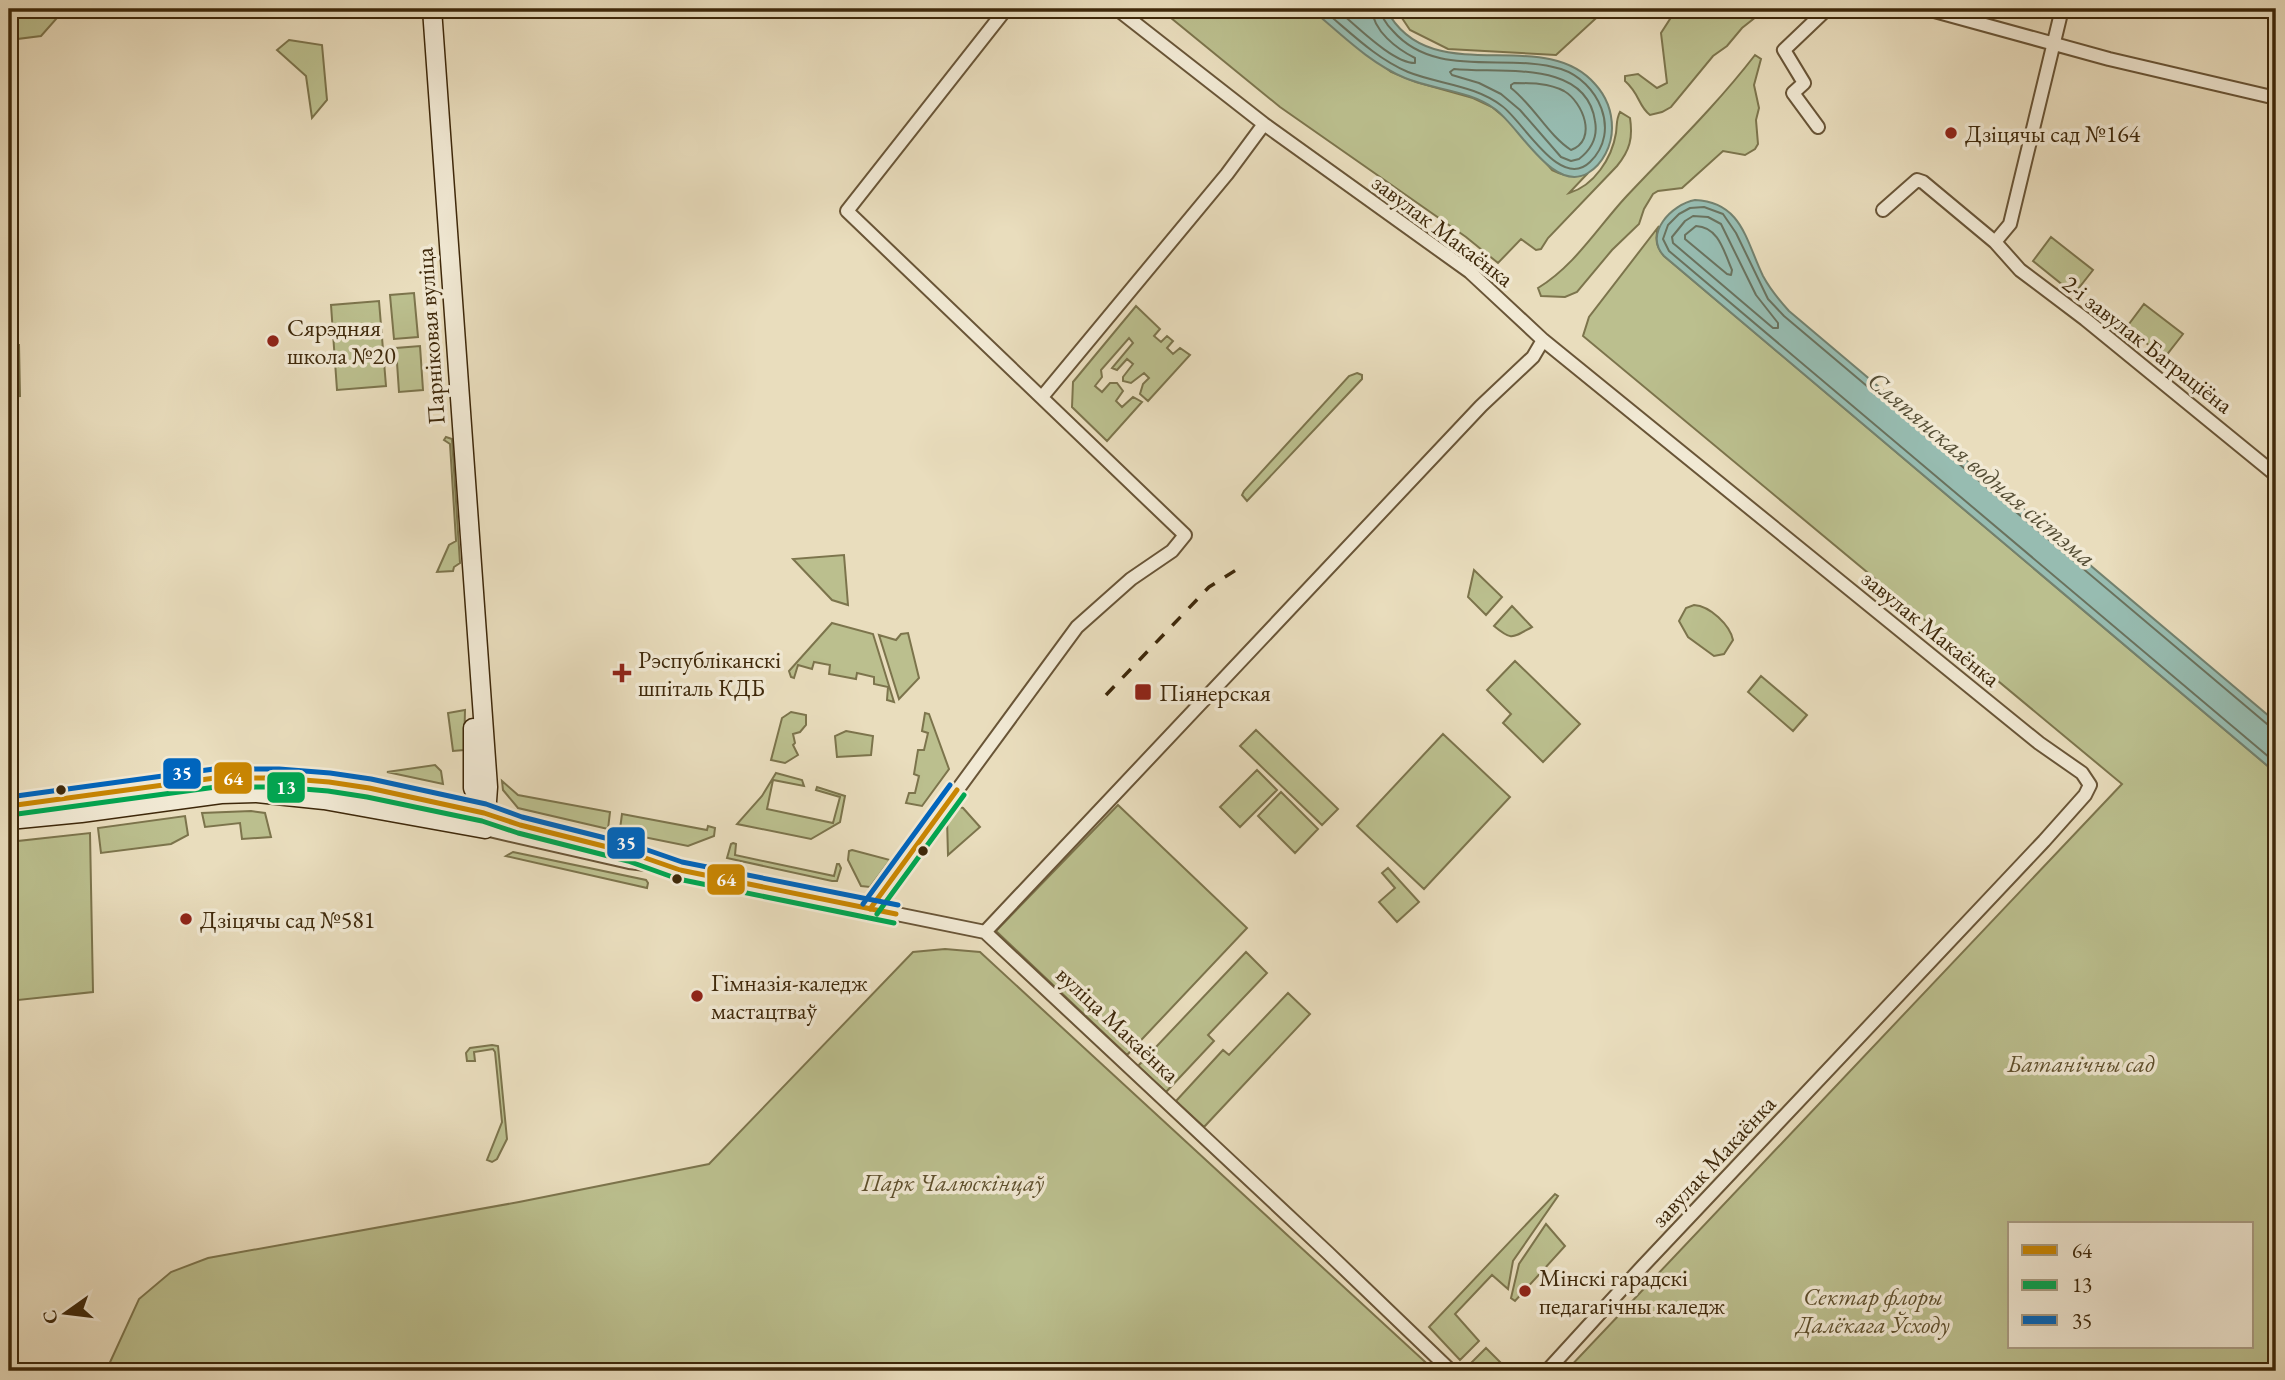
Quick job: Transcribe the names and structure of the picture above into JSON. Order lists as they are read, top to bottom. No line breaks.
{"streets":{"street":["завулак Макаёнка","Парніковая вуліца","2-і завулак Баграціёна","вуліца Макаёнка"]},"water":["Сляпянская водная сістэма"],"parks":["Батанічны сад","Парк Чалюскінцаў","Сектар флоры Далёкага Ўсходу"],"places":{"other":["Дзіцячы сад №164","Сярэдняя школа №20","Дзіцячы сад №581","Гімназія-каледж мастацтваў","Мінскі гарадскі педагагічны каледж"],"health":["Рэспубліканскі шпіталь КДБ"],"transit":["Піянерская"]},"lines":["transit line 35","transit line 64","transit line 13"],"legend":["64","13","35"],"north":"left"}
